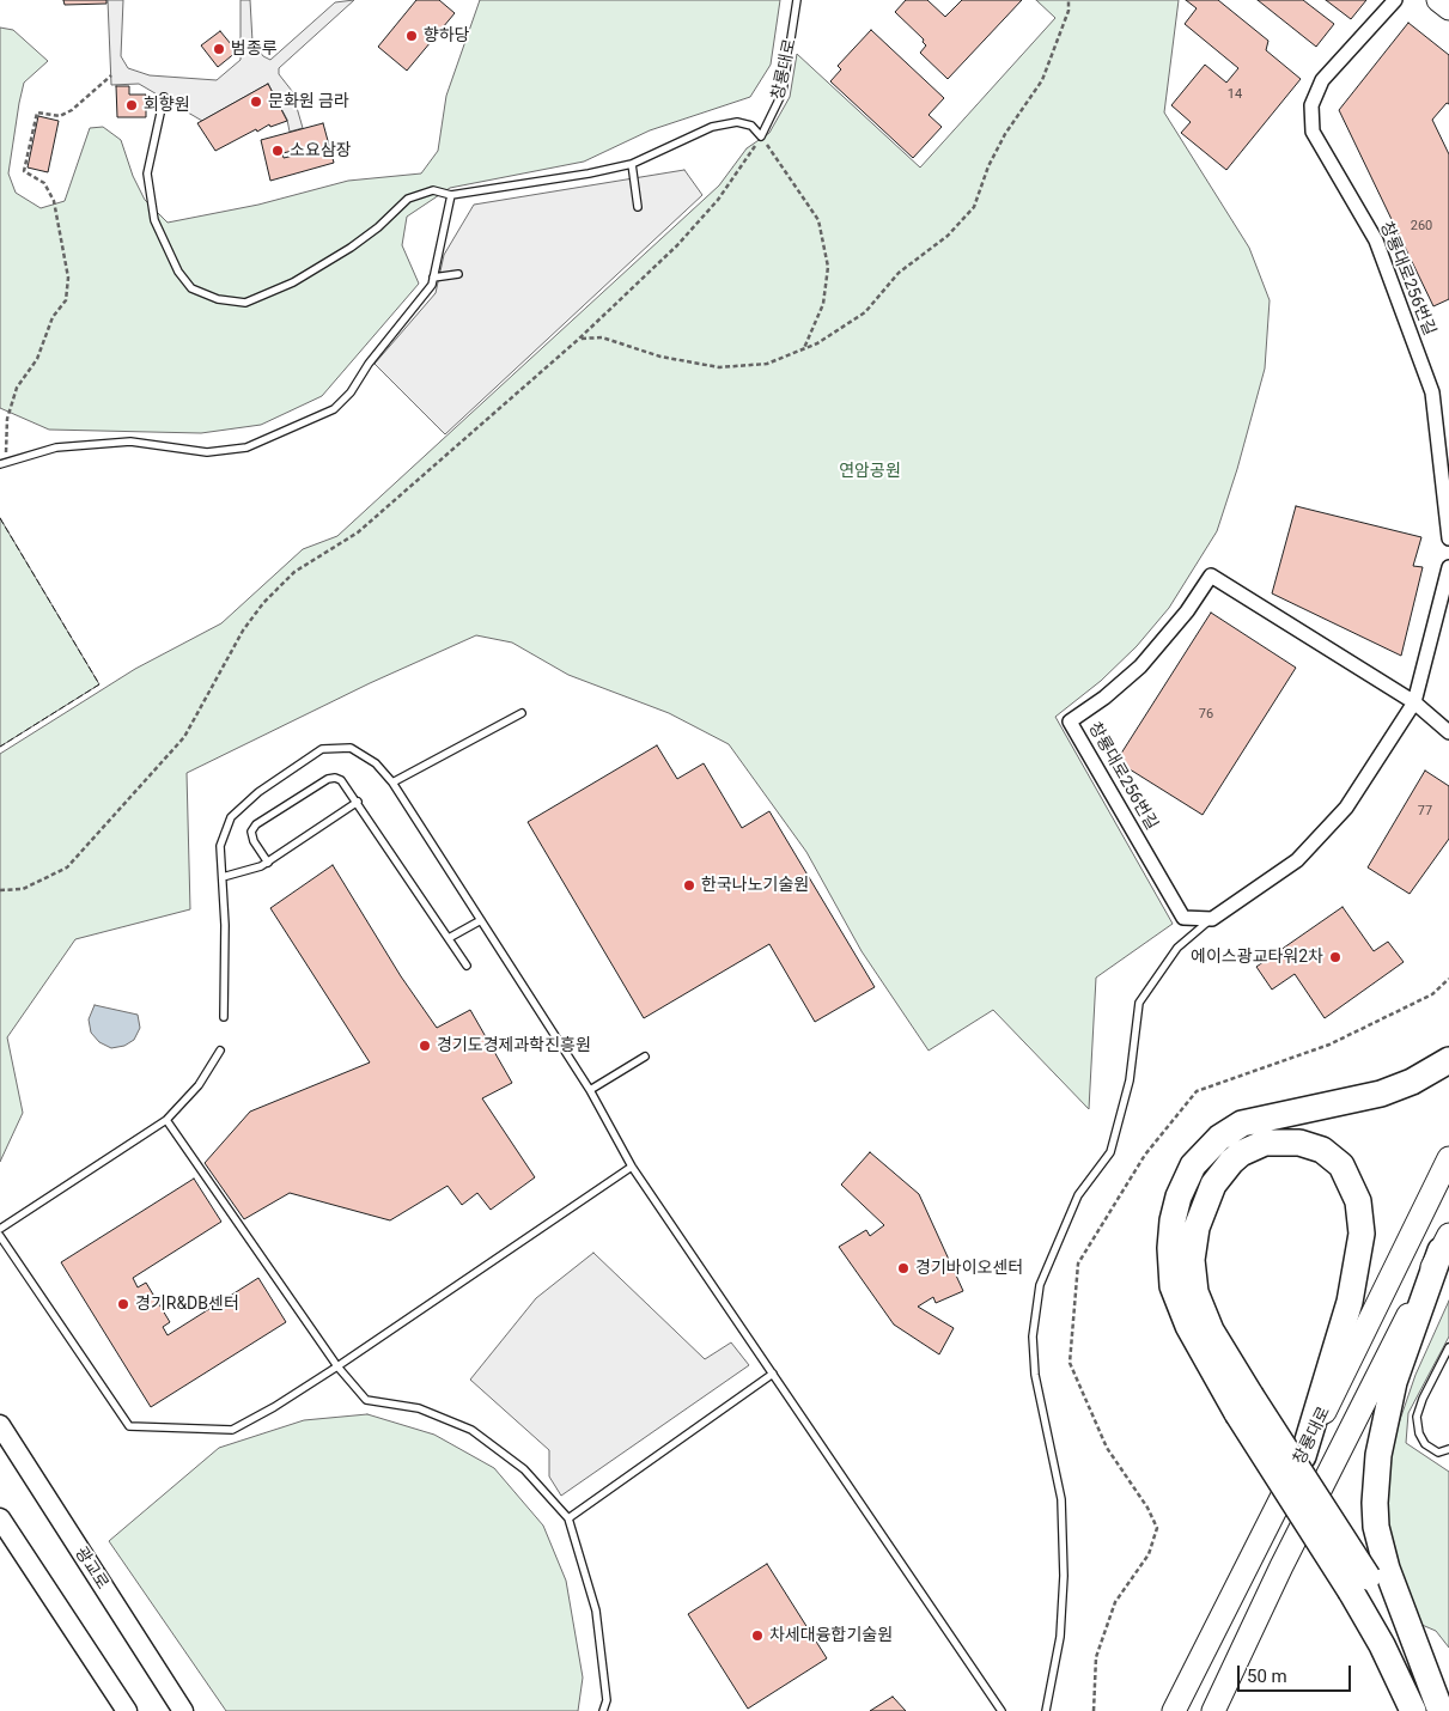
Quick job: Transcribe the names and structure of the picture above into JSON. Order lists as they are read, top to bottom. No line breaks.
{"streets":{"main road":["창룡대로","광교로"],"street":["창룡대로256번길"]},"parks":["연암공원"],"places":["향하당","범종루","문화원 금라","회향원","소요삼장","한국나노기술원","에이스광교타워2차","경기도경제과학진흥원","경기바이오센터","경기R&DB센터","차세대융합기술원"],"house_numbers":["14","260","76","77"],"scale_bar":"50 m"}
